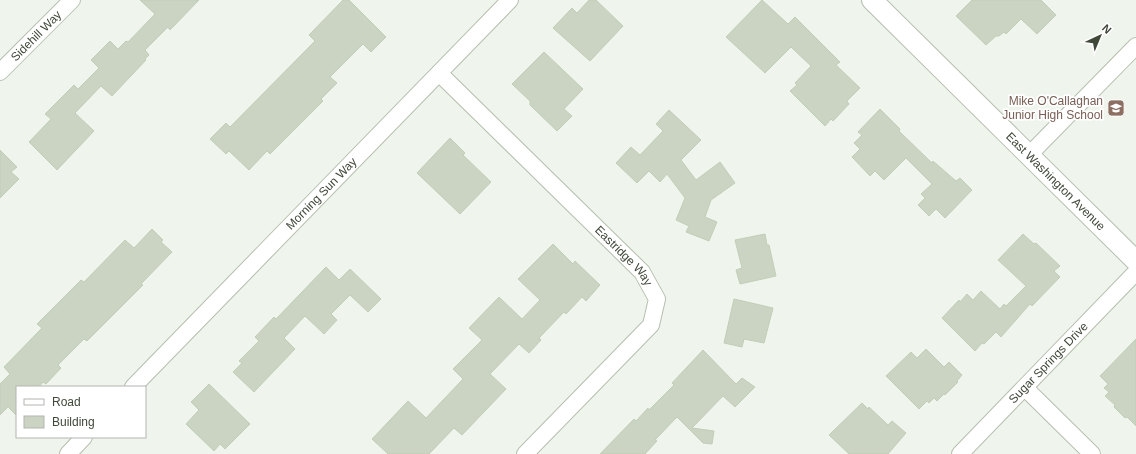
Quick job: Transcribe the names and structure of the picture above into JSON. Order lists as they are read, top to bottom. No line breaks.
{"streets":{"street":["Sidehill Way","East Washington Avenue","Morning Sun Way","Eastridge Way","Sugar Springs Drive"]},"crossings":[["Morning Sun Way","Eastridge Way"]],"places":{"school or university":["Mike O'Callaghan Junior High School"]},"legend":["Road","Building"],"north":"top right"}
